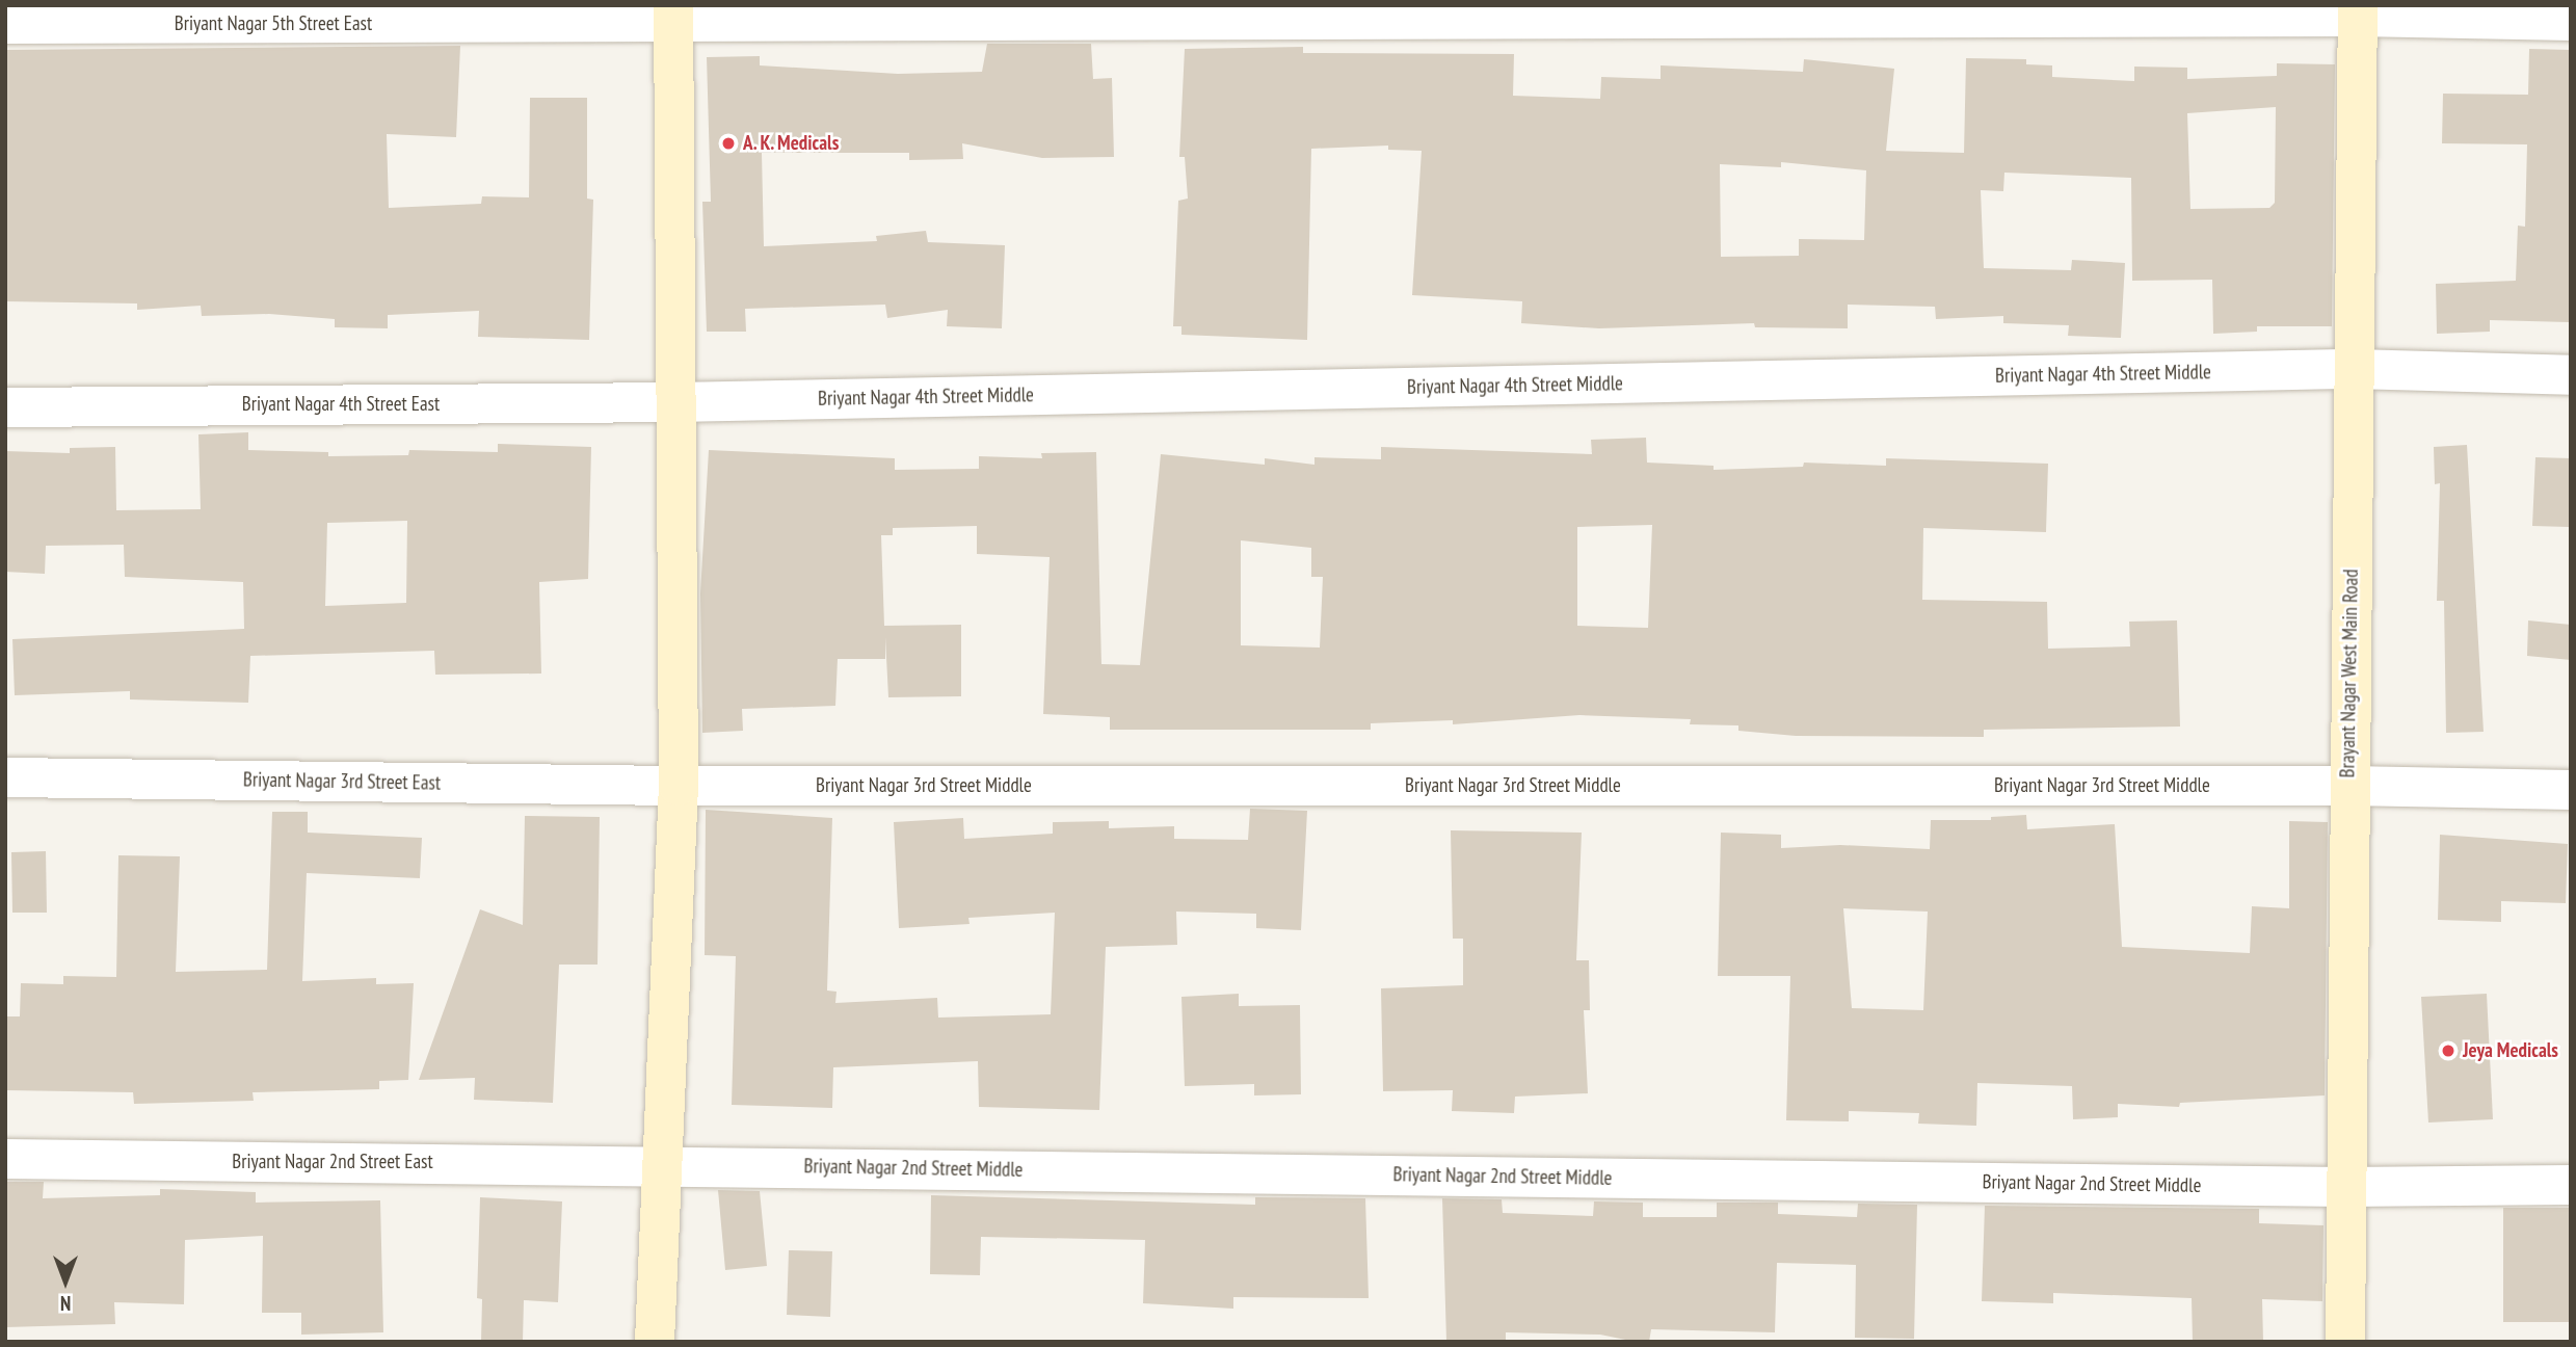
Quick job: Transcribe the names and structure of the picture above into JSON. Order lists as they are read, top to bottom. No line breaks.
{"streets":{"street":["Briyant Nagar 5th Street East","Briyant Nagar 4th Street Middle","Briyant Nagar 4th Street East","Brayant Nagar West Main Road","Briyant Nagar 3rd Street East","Briyant Nagar 3rd Street Middle","Briyant Nagar 2nd Street East","Briyant Nagar 2nd Street Middle"]},"crossings":[["Briyant Nagar 5th Street East","Brayant Nagar West Main Road"],["Briyant Nagar 4th Street Middle","Briyant Nagar 4th Street East"],["Briyant Nagar 4th Street Middle","Brayant Nagar West Main Road"],["Brayant Nagar West Main Road","Briyant Nagar 3rd Street Middle"],["Brayant Nagar West Main Road","Briyant Nagar 2nd Street Middle"],["Briyant Nagar 3rd Street East","Briyant Nagar 3rd Street Middle"],["Briyant Nagar 2nd Street East","Briyant Nagar 2nd Street Middle"]],"places":["A. K. Medicals","Jeya Medicals"],"north":"bottom"}
